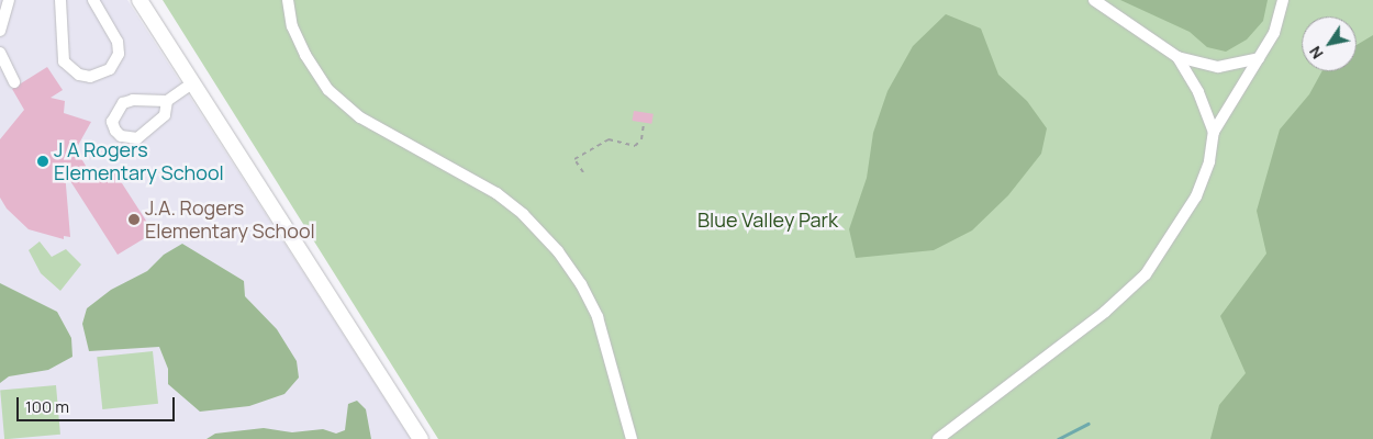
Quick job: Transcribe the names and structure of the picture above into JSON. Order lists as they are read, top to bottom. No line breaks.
{"parks":["Blue Valley Park"],"places":["J A Rogers Elementary School","J.A. Rogers Elementary School"],"scale_bar":"100 m","north":"bottom left"}
